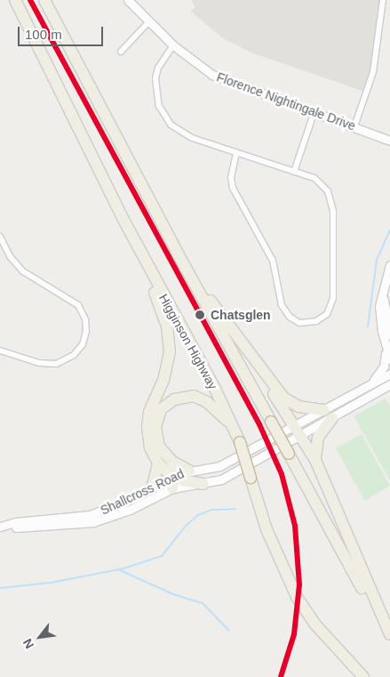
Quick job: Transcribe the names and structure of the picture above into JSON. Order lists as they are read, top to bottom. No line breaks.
{"streets":{"highway":["Higginson Highway"],"street":["Florence Nightingale Drive","Shallcross Road"]},"places":["Chatsglen"],"scale_bar":"100 m","north":"bottom left"}
